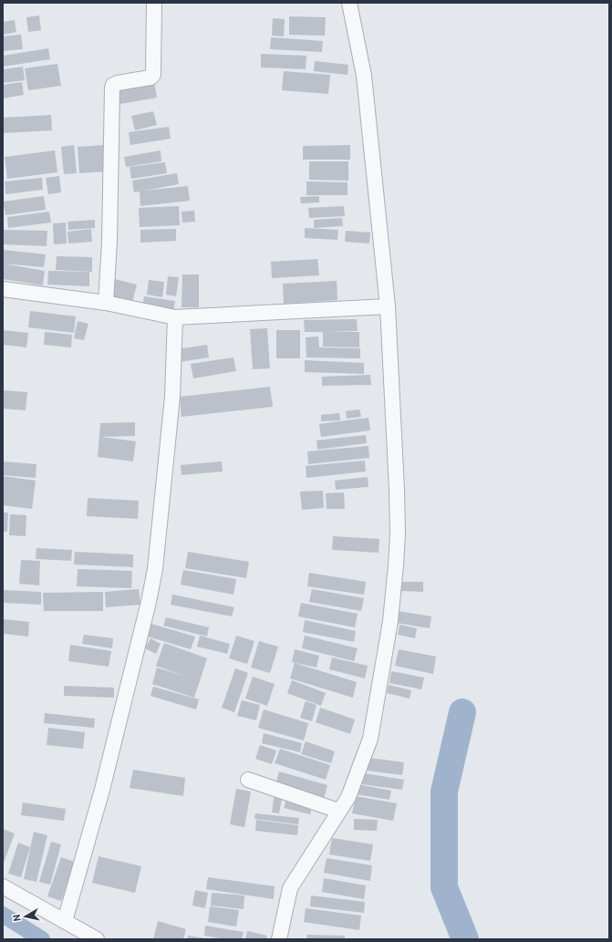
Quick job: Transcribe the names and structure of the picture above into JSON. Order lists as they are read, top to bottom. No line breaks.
{"north":"left"}
